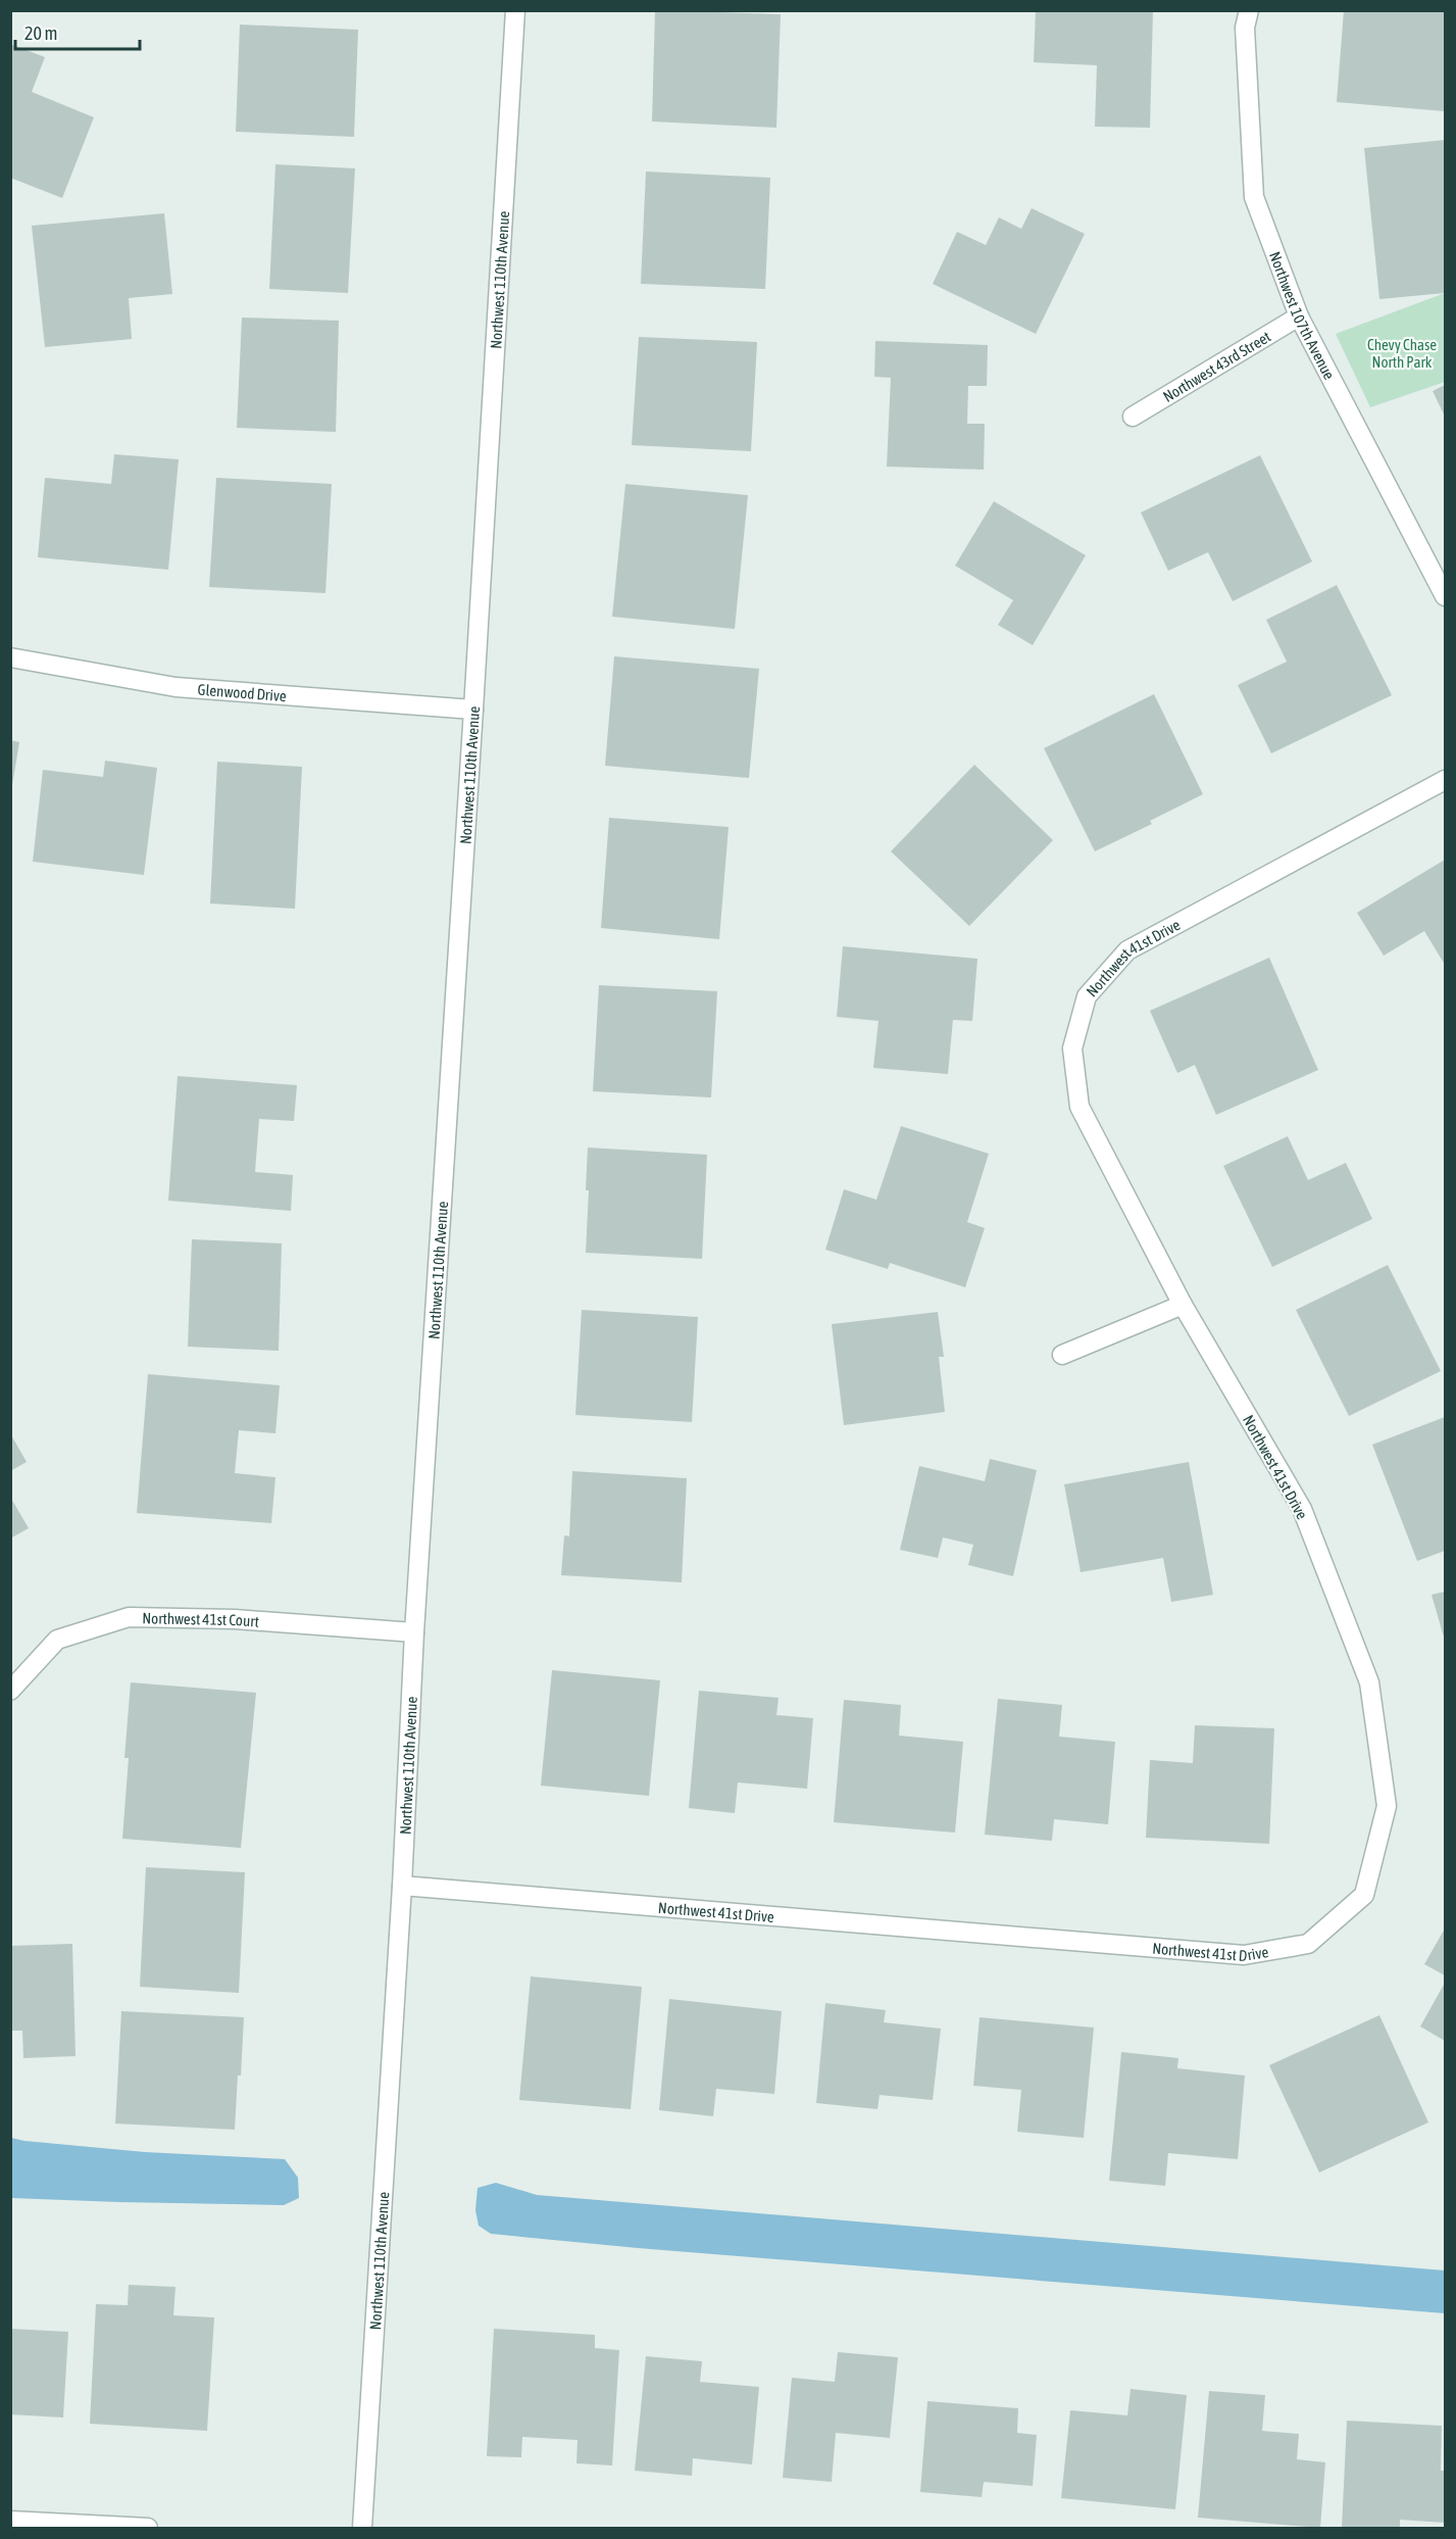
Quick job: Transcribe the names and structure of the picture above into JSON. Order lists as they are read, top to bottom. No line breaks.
{"streets":{"street":["Northwest 110th Avenue","Northwest 107th Avenue","Northwest 43rd Street","Glenwood Drive","Northwest 41st Drive","Northwest 41st Court"]},"crossings":[["Northwest 110th Avenue","Glenwood Drive"],["Northwest 110th Avenue","Northwest 41st Drive"],["Northwest 110th Avenue","Northwest 41st Court"],["Northwest 107th Avenue","Northwest 43rd Street"]],"parks":["Chevy Chase North Park"],"scale_bar":"20 m"}
